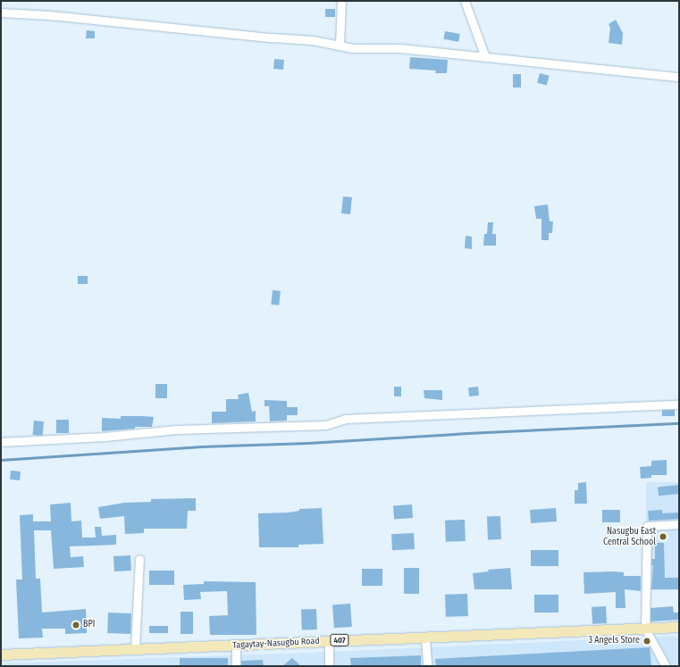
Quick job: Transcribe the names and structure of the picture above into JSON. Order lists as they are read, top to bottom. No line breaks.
{"streets":{"main road":["407","Tagaytay-Nasugbu Road"]},"places":["Nasugbu East Central School","BPI","3 Angels Store"]}
